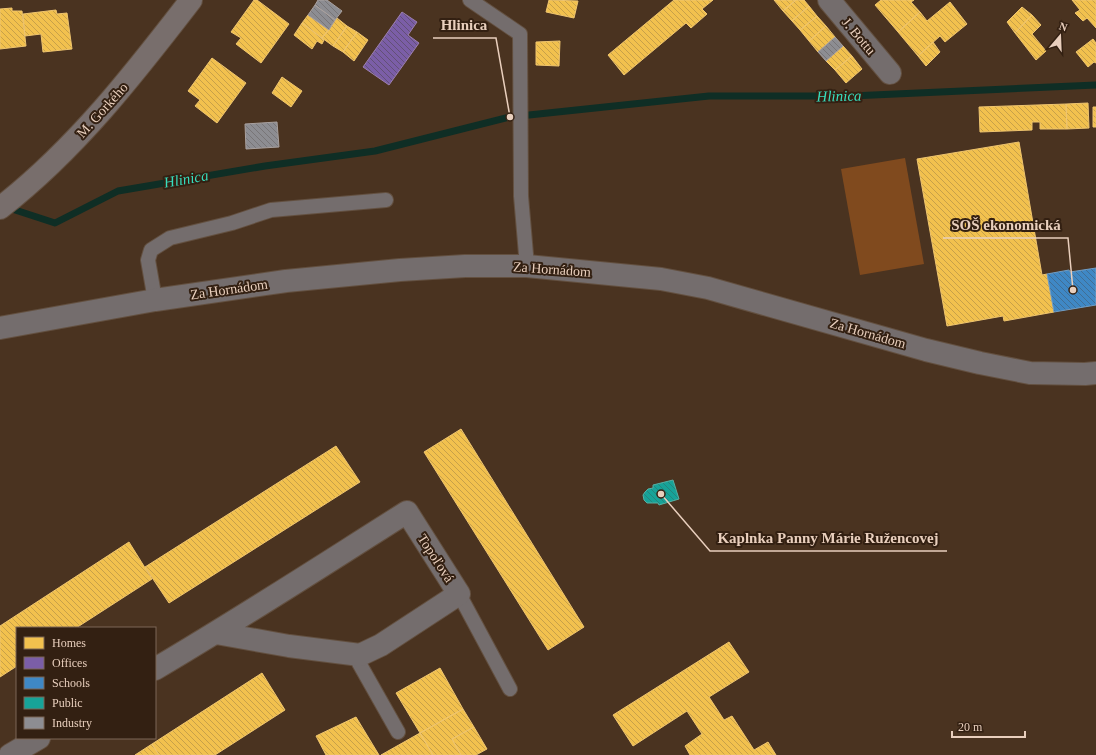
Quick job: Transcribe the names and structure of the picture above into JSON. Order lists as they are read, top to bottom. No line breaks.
{"streets":{"main road":["M. Gorkého"],"street":["J. Bottu","Za Hornádom","Topoľová"]},"water":["Hlinica"],"places":["Hlinica","SOŠ ekonomická","Kaplnka Panny Márie Ružencovej"],"legend":["Homes","Offices","Schools","Public","Industry"],"scale_bar":"20 m","north":"top"}
